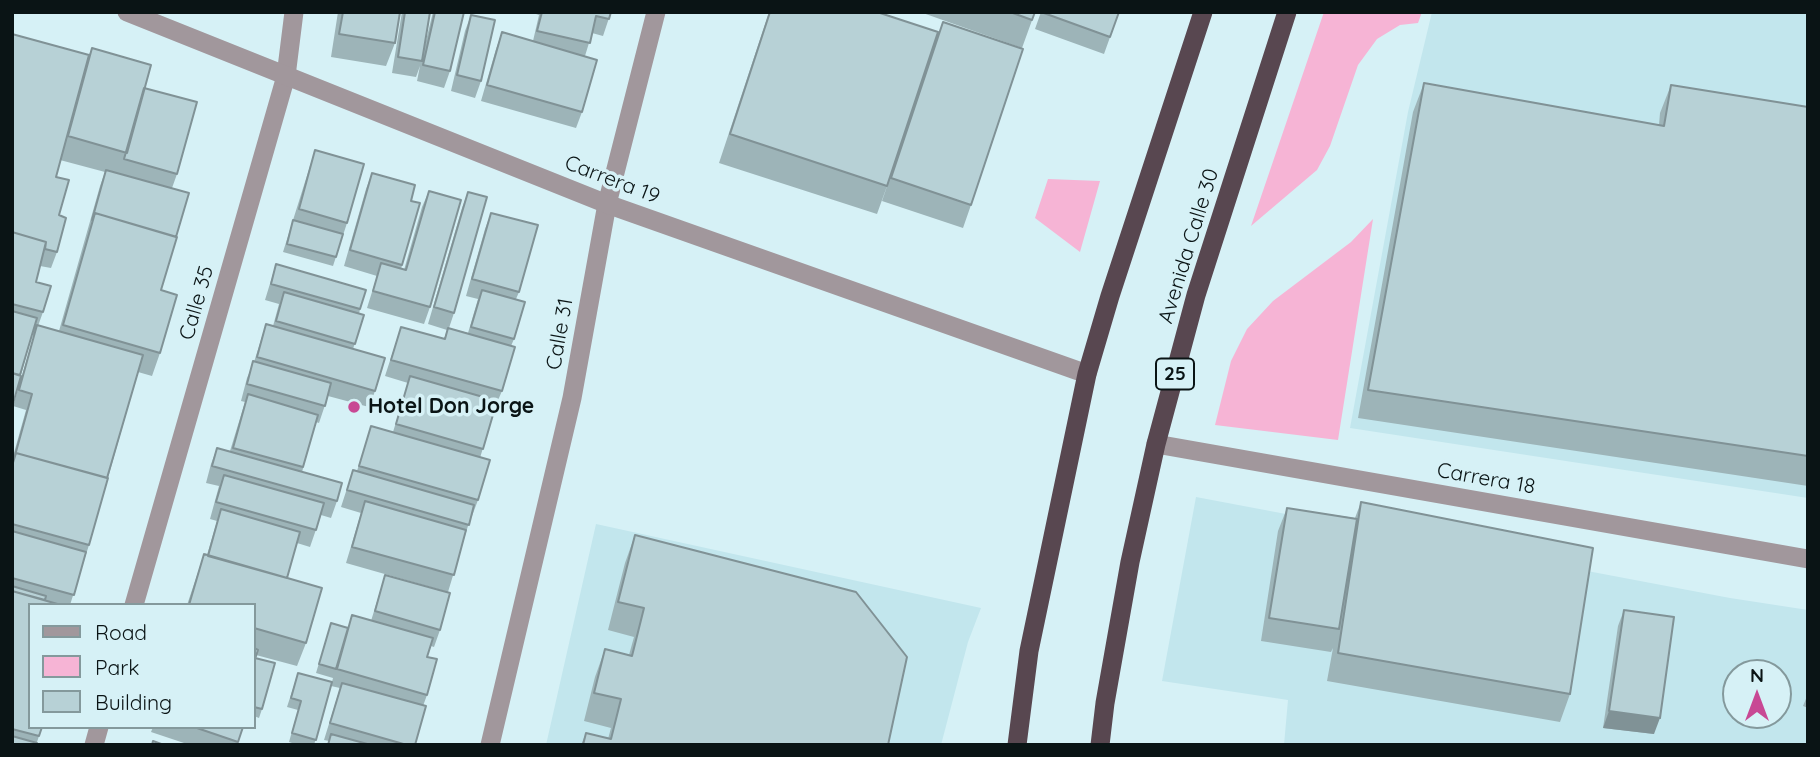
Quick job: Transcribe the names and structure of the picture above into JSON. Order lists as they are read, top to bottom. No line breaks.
{"streets":{"highway":["Avenida Calle 30","25"],"street":["Carrera 19","Calle 35","Calle 31","Carrera 18"]},"crossings":[["Carrera 19","Calle 35"],["Carrera 19","Calle 31"],["Avenida Calle 30","Carrera 18"]],"places":["Hotel Don Jorge"],"legend":["Road","Park","Building"],"north":"top"}
